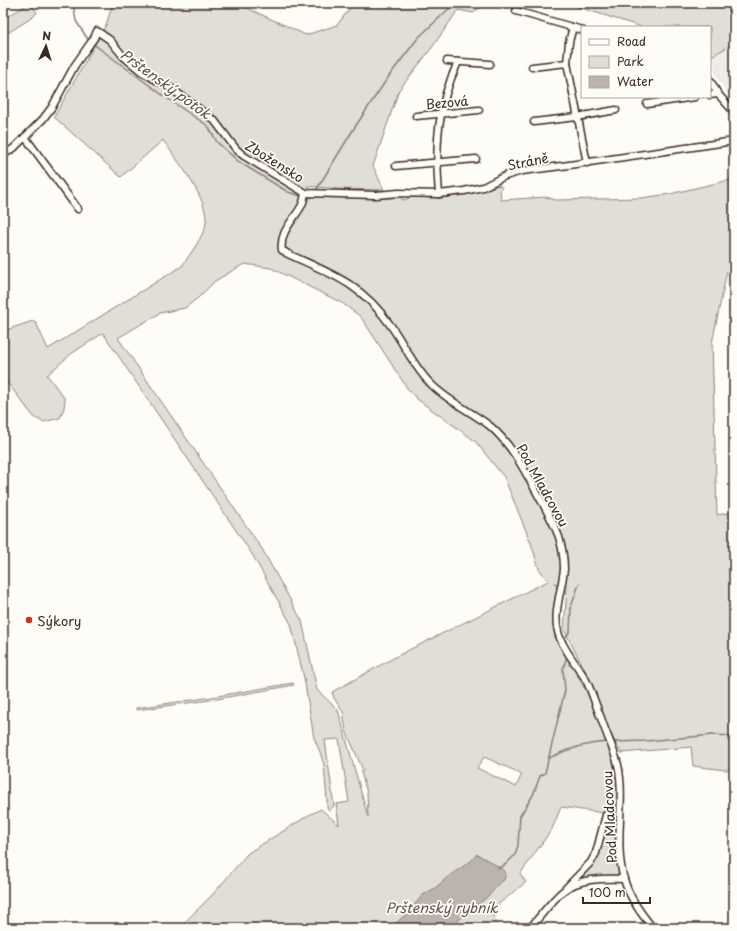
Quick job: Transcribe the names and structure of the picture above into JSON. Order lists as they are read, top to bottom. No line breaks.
{"streets":{"street":["Bezová","Zbožensko","Stráně","Pod Mladcovou"]},"crossings":[["Zbožensko","Stráně"],["Zbožensko","Pod Mladcovou"],["Stráně","Pod Mladcovou"]],"water":["Prštenský potok","Prštenský rybník"],"places":["Sýkory"],"legend":["Road","Park","Water"],"scale_bar":"100 m","north":"top"}
